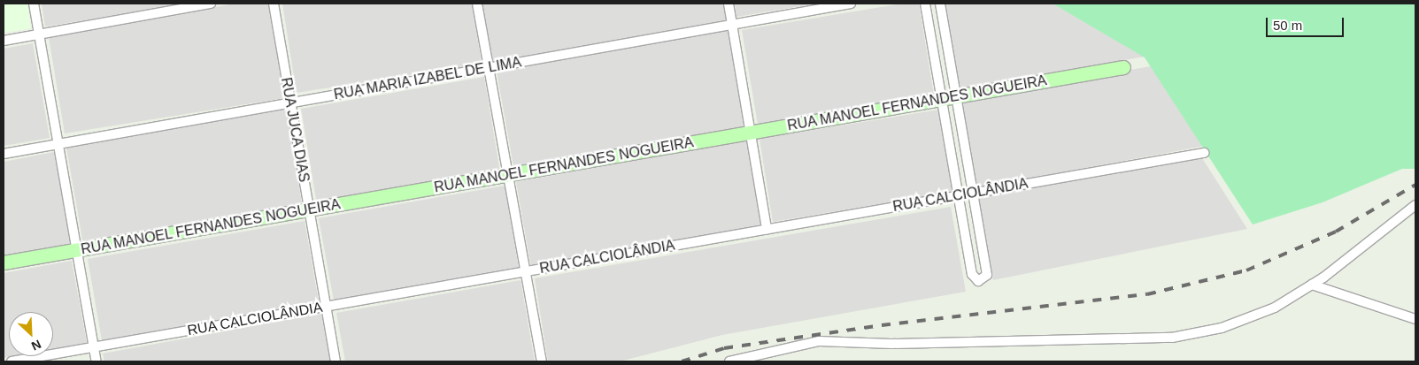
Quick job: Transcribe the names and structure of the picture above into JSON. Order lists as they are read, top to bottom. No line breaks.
{"streets":{"street":["RUA MARIA IZABEL DE LIMA","RUA MANOEL FERNANDES NOGUEIRA","RUA JUCA DIAS","RUA CALCIOLÂNDIA"]},"crossings":[["RUA MARIA IZABEL DE LIMA","RUA JUCA DIAS"],["RUA MANOEL FERNANDES NOGUEIRA","RUA JUCA DIAS"],["RUA JUCA DIAS","RUA CALCIOLÂNDIA"]],"scale_bar":"50 m","north":"bottom right"}
